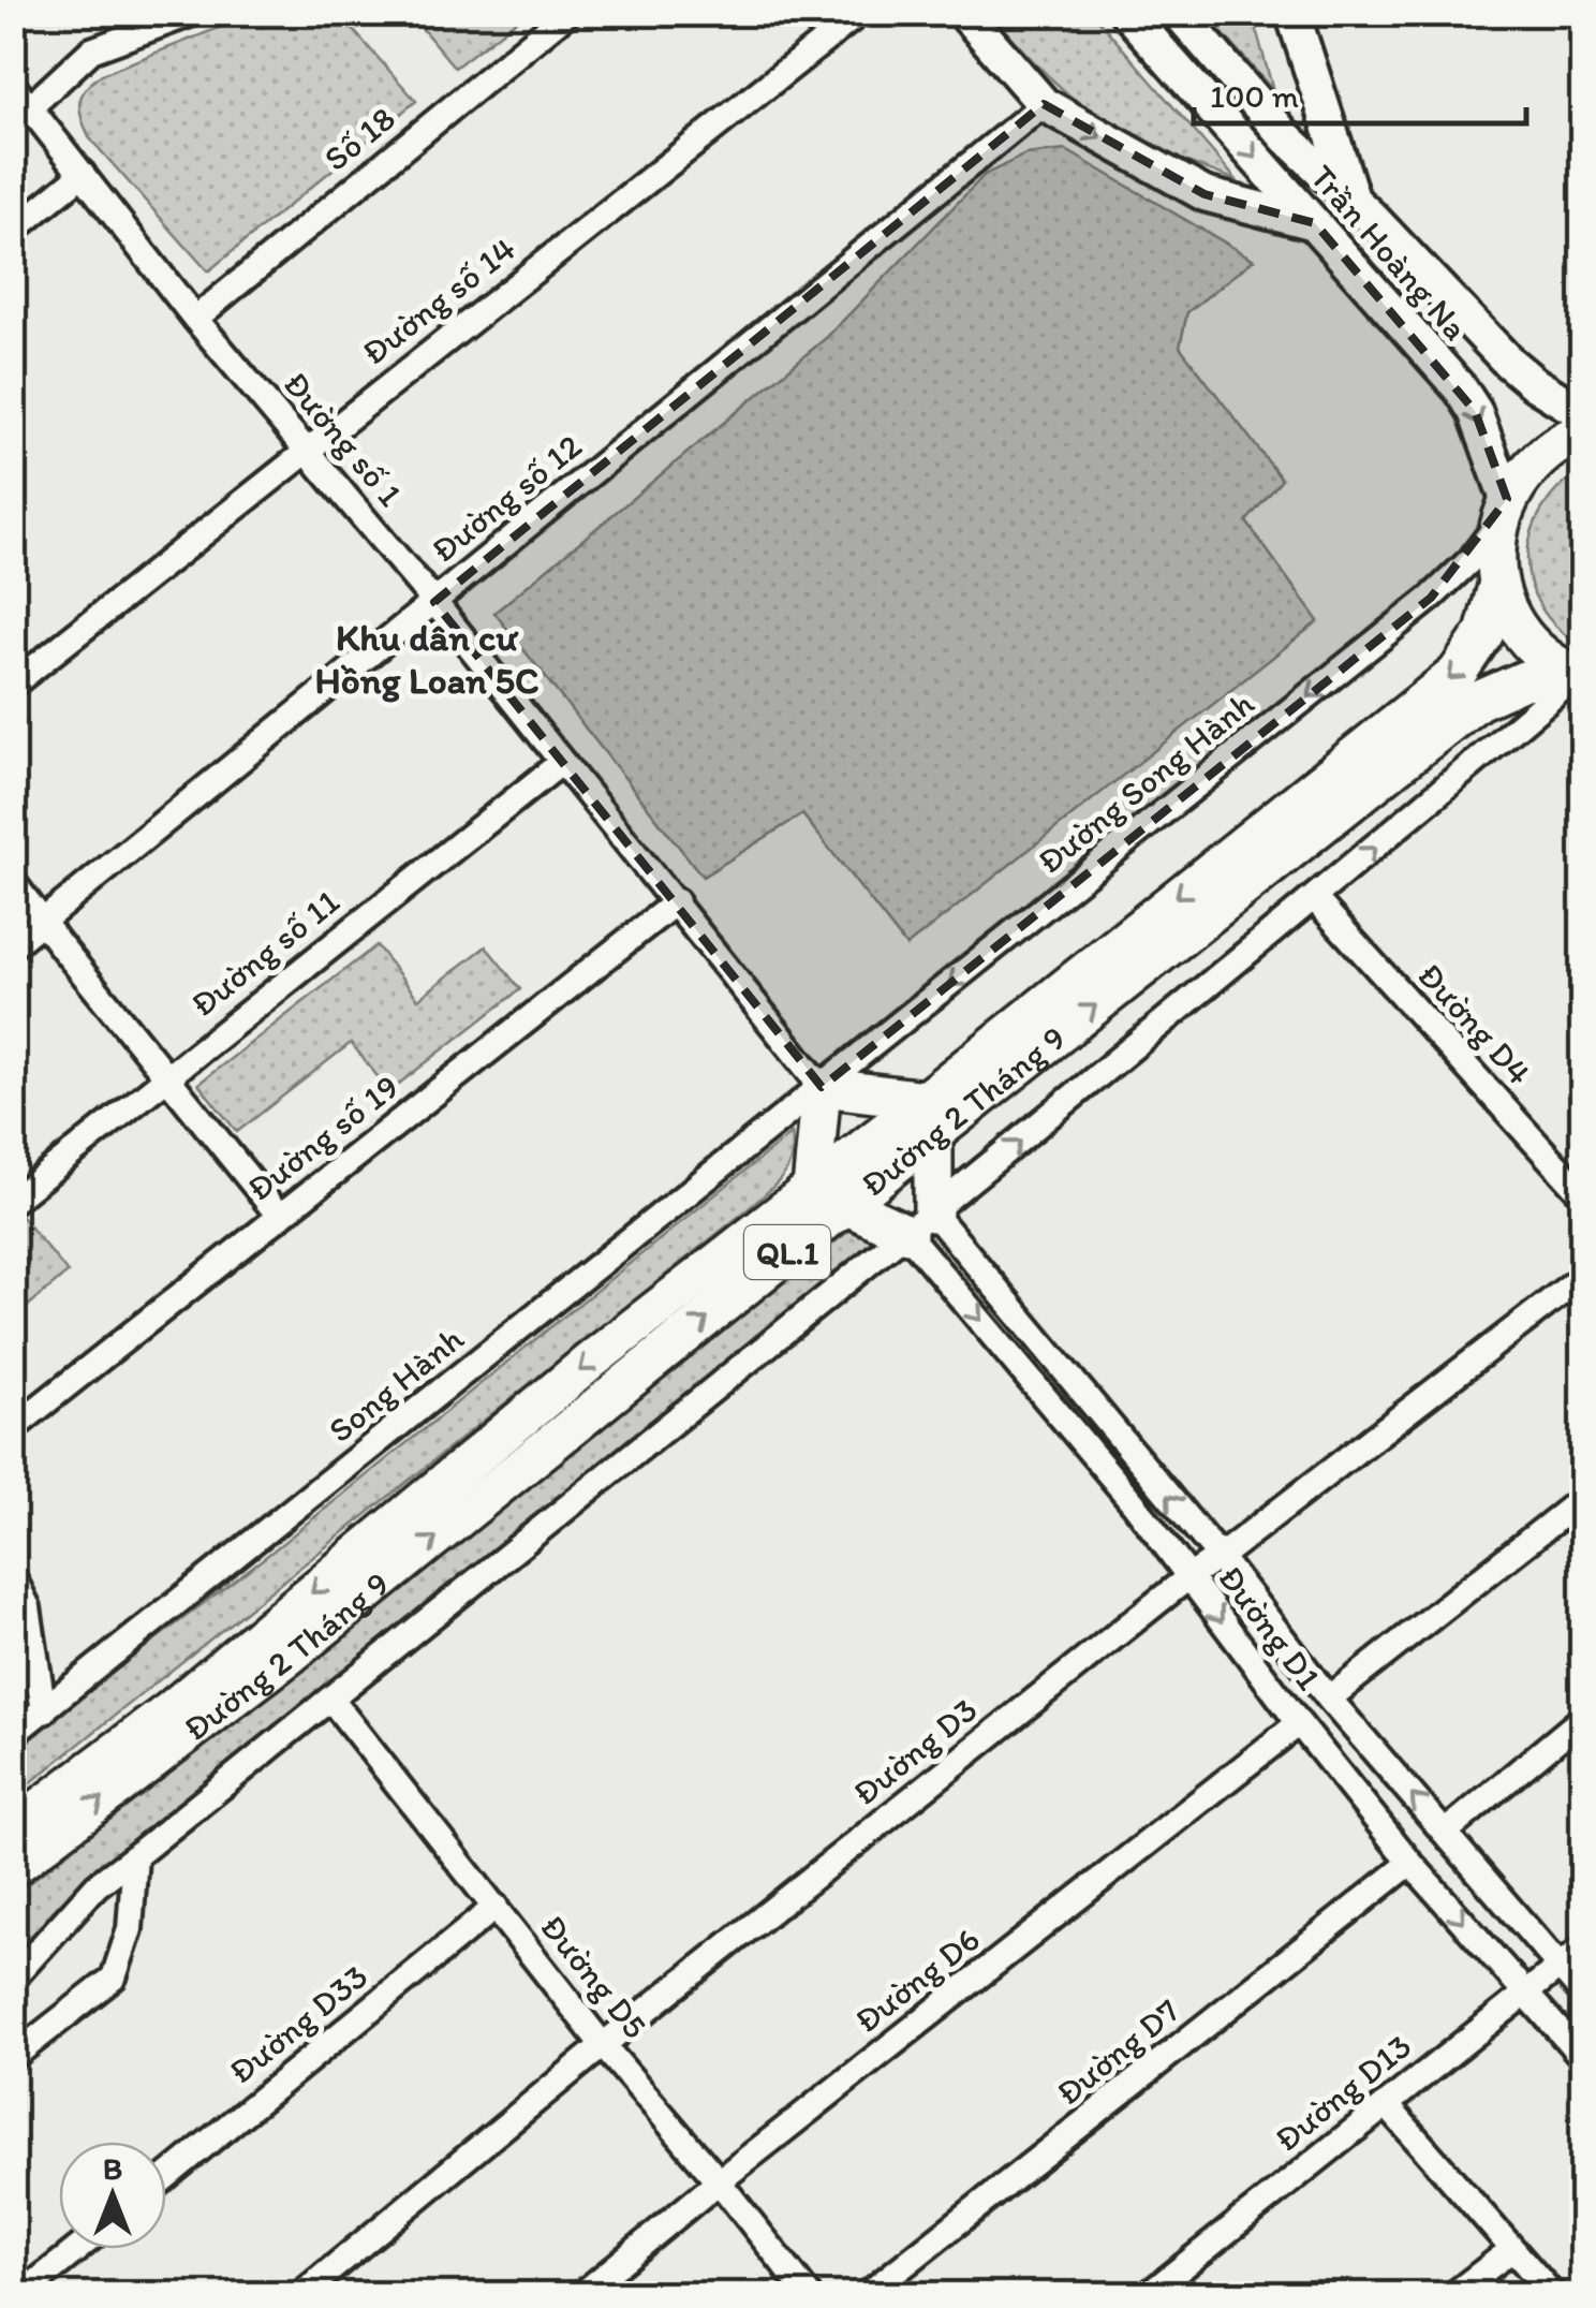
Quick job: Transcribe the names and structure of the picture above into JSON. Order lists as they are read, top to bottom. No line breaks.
{"streets":{"highway":["Đường 2 Tháng 9","QL.1"],"main road":["Trần Hoàng Na"],"street":["Số 18","Đường số 14","Đường số 1","Đường số 12","Đường Song Hành","Đường số 11","Đường D4","Đường số 19","Song Hành","Đường D1","Đường D3","Đường D5","Đường D6","Đường D33","Đường D7","Đường D13"]},"crossings":[["Số 18","Đường số 1"],["Trần Hoàng Na","Đường Song Hành"],["Đường số 14","Đường số 1"],["Đường số 1","Đường số 12"],["Đường số 1","Đường Song Hành"],["Đường số 1","Đường số 11"],["Đường số 1","Đường số 19"],["Đường số 1","Song Hành"],["Đường Song Hành","Song Hành"],["Đường D1","Đường D3"],["Đường D1","Đường D6"],["Đường D1","Đường D7"],["Đường D1","Đường D13"],["Đường D3","Đường D5"],["Đường D5","Đường D6"],["Đường D5","Đường D33"]],"districts":["Khu dân cư Hồng Loan 5C"],"scale_bar":"100 m","north":"top"}
